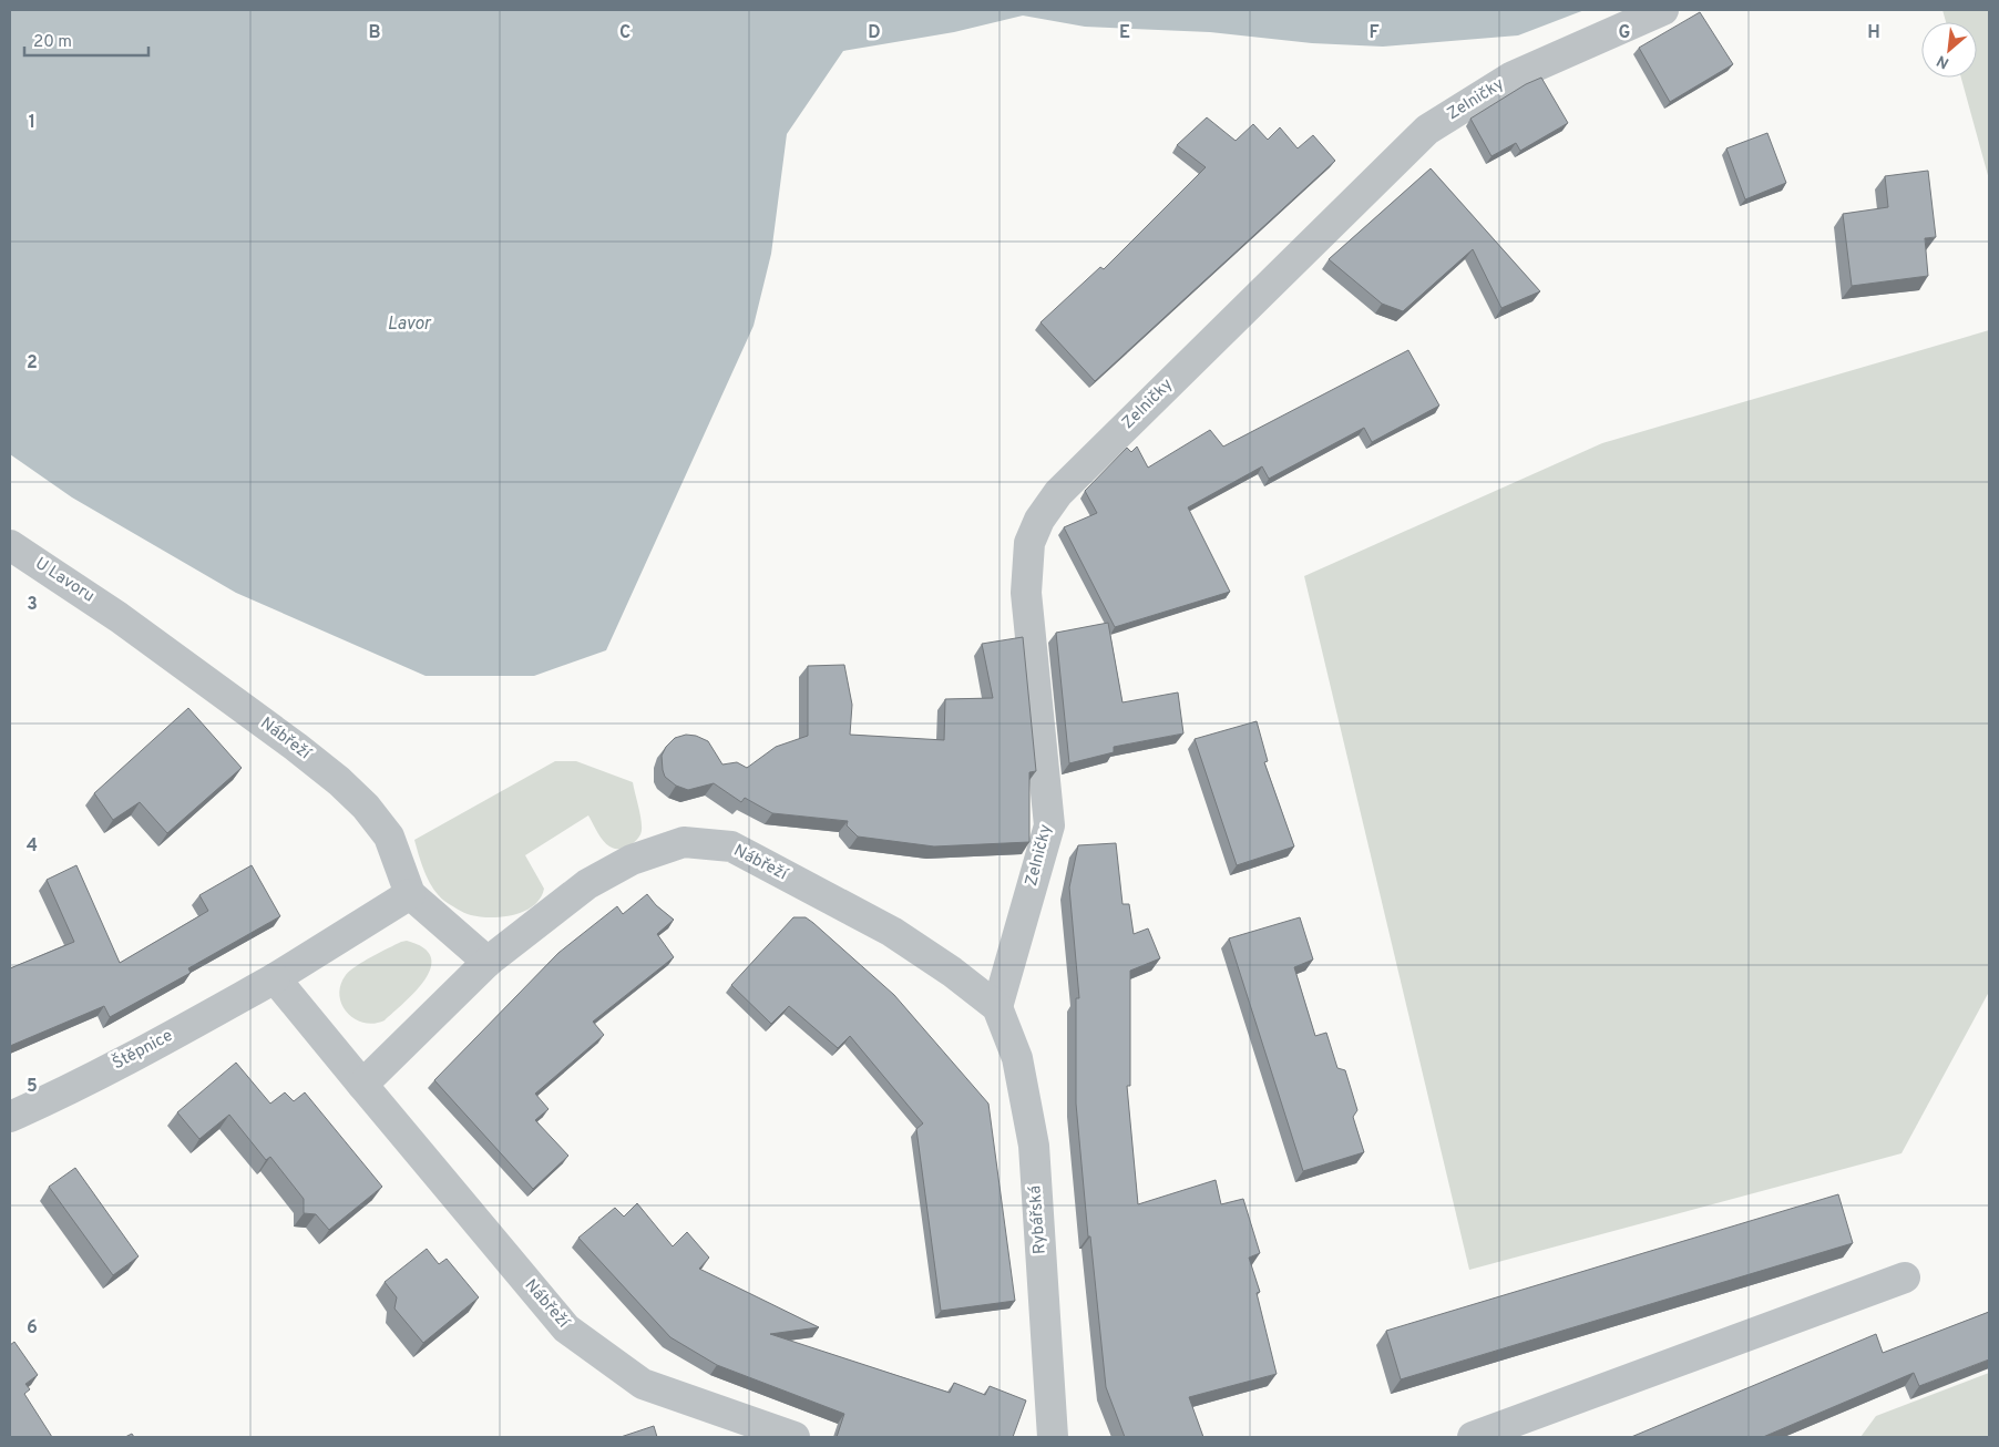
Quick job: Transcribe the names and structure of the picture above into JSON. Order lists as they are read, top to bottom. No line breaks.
{"streets":{"street":["Zelničky","U Lavoru","Nábřeží","Štěpnice","Rybářská"]},"crossings":[["Zelničky","Nábřeží"],["Zelničky","Rybářská"],["U Lavoru","Nábřeží"],["Nábřeží","Štěpnice"],["Nábřeží","Rybářská"]],"water":["Lavor"],"scale_bar":"20 m","north":"bottom left","grid":{"columns":["B","C","D","E","F","G","H"],"rows":["1","2","3","4","5","6"]}}
